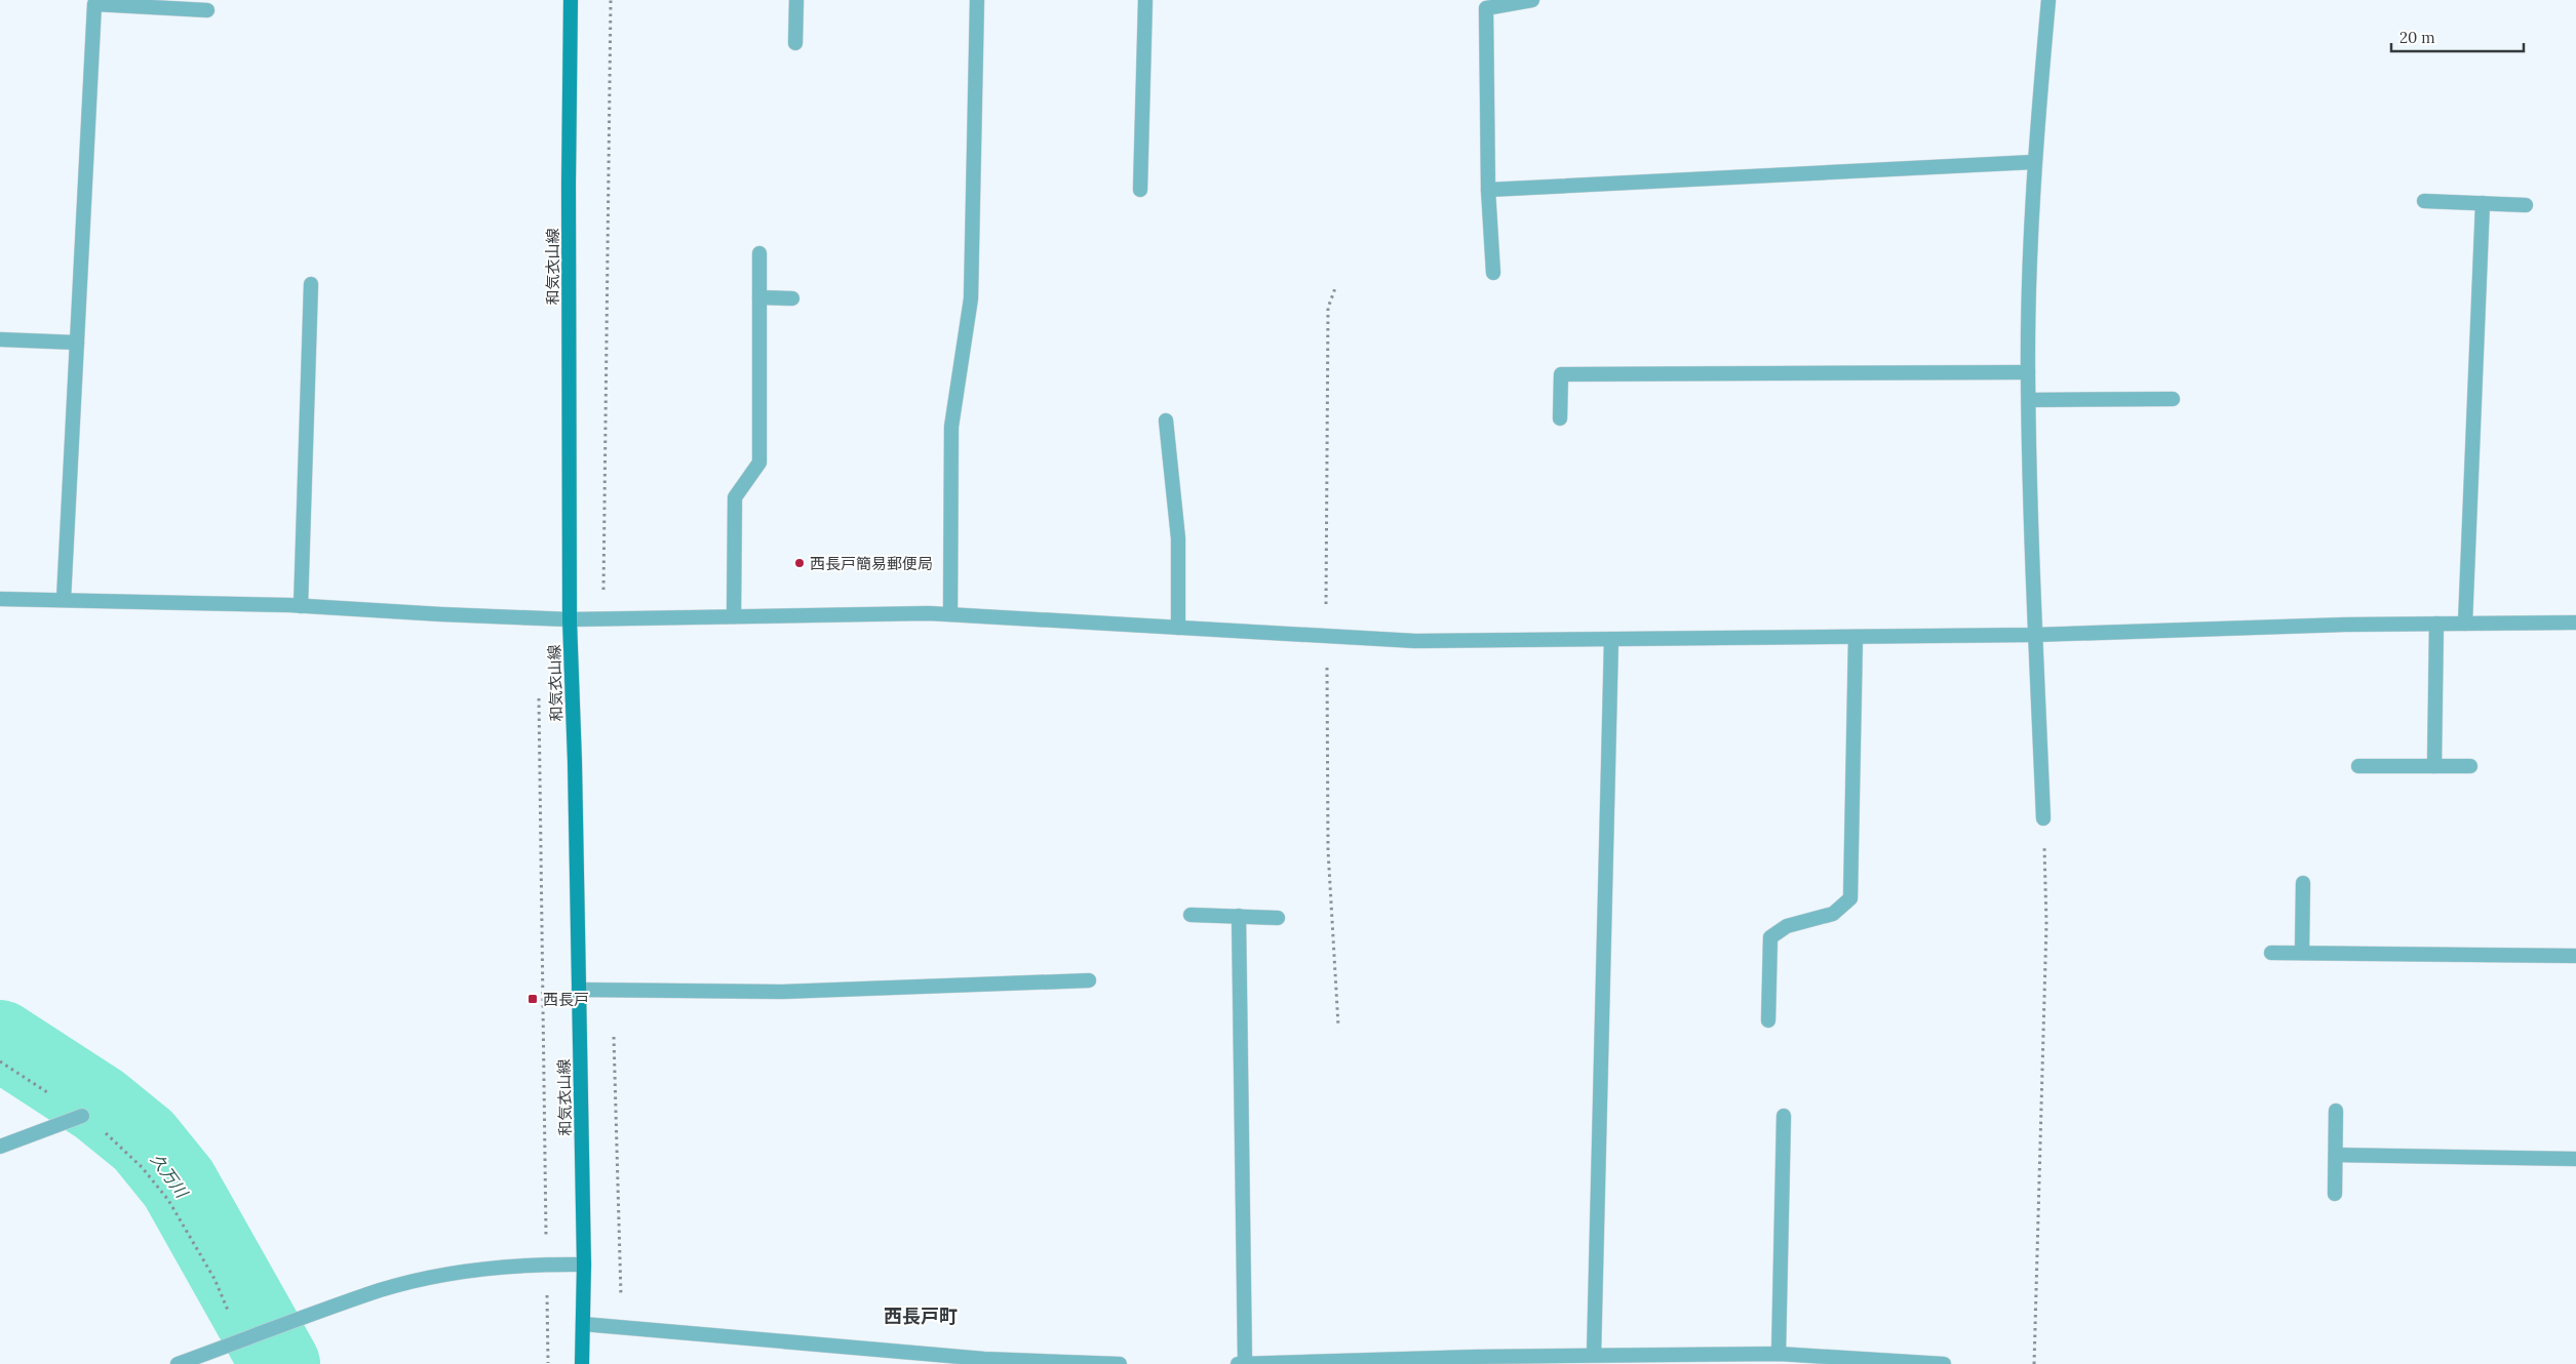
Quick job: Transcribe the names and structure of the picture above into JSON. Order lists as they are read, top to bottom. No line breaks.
{"streets":{"main road":["和気衣山線"]},"districts":["西長戸町"],"water":["久万川"],"places":{"other":["西長戸簡易郵便局"],"transit":["西長戸"]},"scale_bar":"20 m"}
